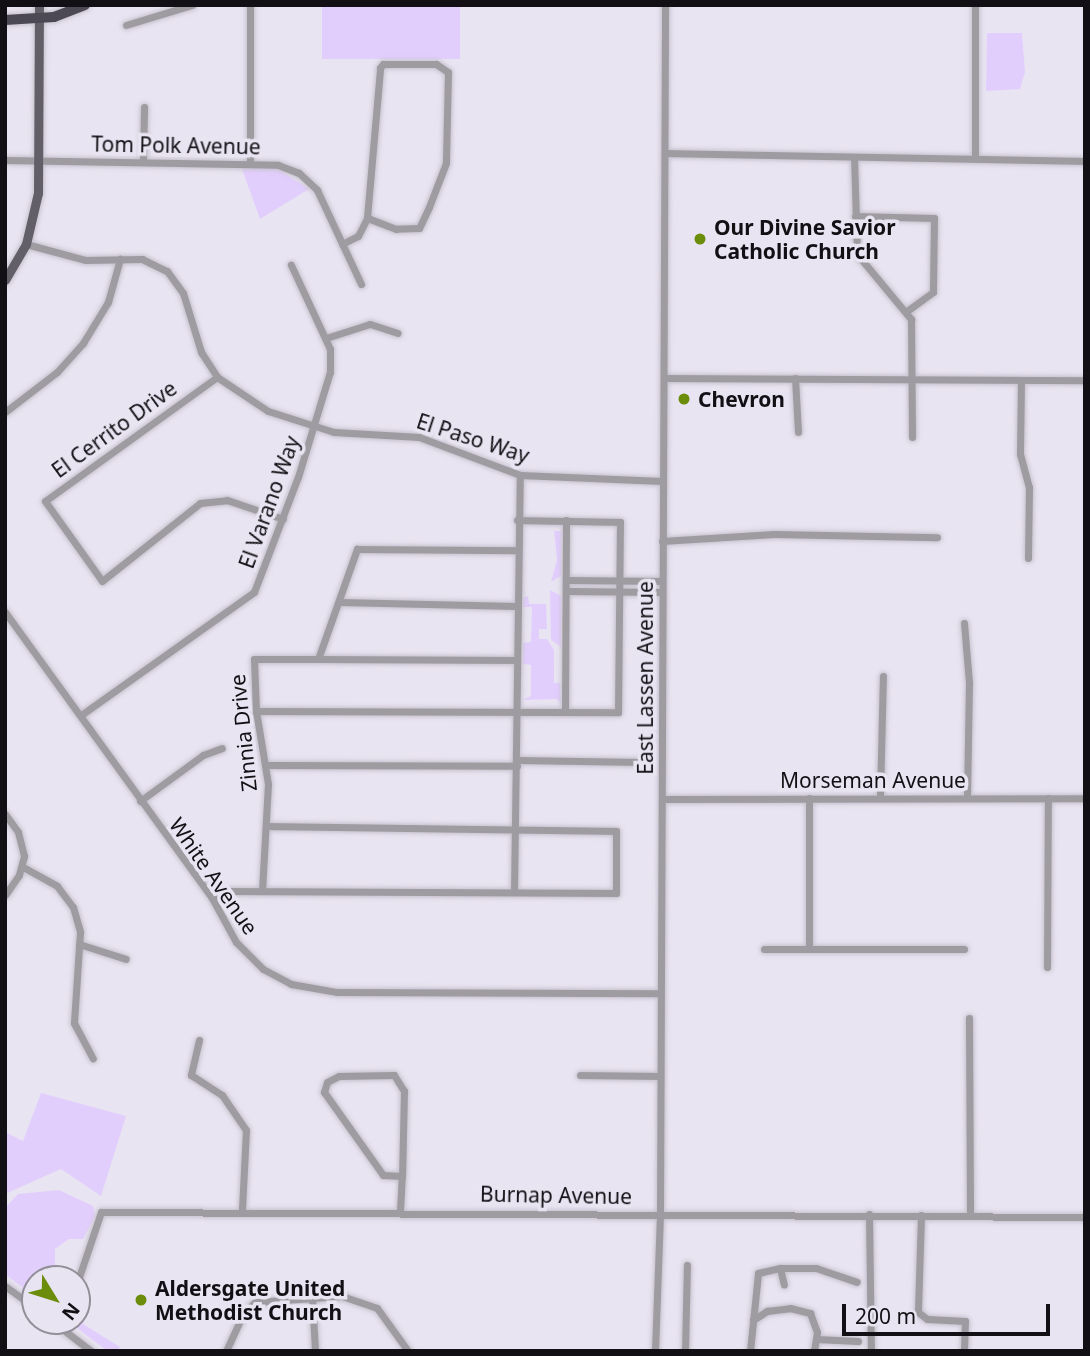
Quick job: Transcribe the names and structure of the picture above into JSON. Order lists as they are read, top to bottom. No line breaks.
{"streets":{"street":["Tom Polk Avenue","El Cerrito Drive","El Paso Way","El Varano Way","East Lassen Avenue","Zinnia Drive","Morseman Avenue","White Avenue","Burnap Avenue"]},"crossings":[["El Cerrito Drive","El Paso Way"],["El Cerrito Drive","El Varano Way"],["El Paso Way","El Varano Way"],["El Paso Way","East Lassen Avenue"],["El Varano Way","White Avenue"],["East Lassen Avenue","Morseman Avenue"],["East Lassen Avenue","White Avenue"],["East Lassen Avenue","Burnap Avenue"]],"places":["Our Divine Savior Catholic Church","Chevron","Aldersgate United Methodist Church"],"scale_bar":"200 m","north":"bottom right"}
